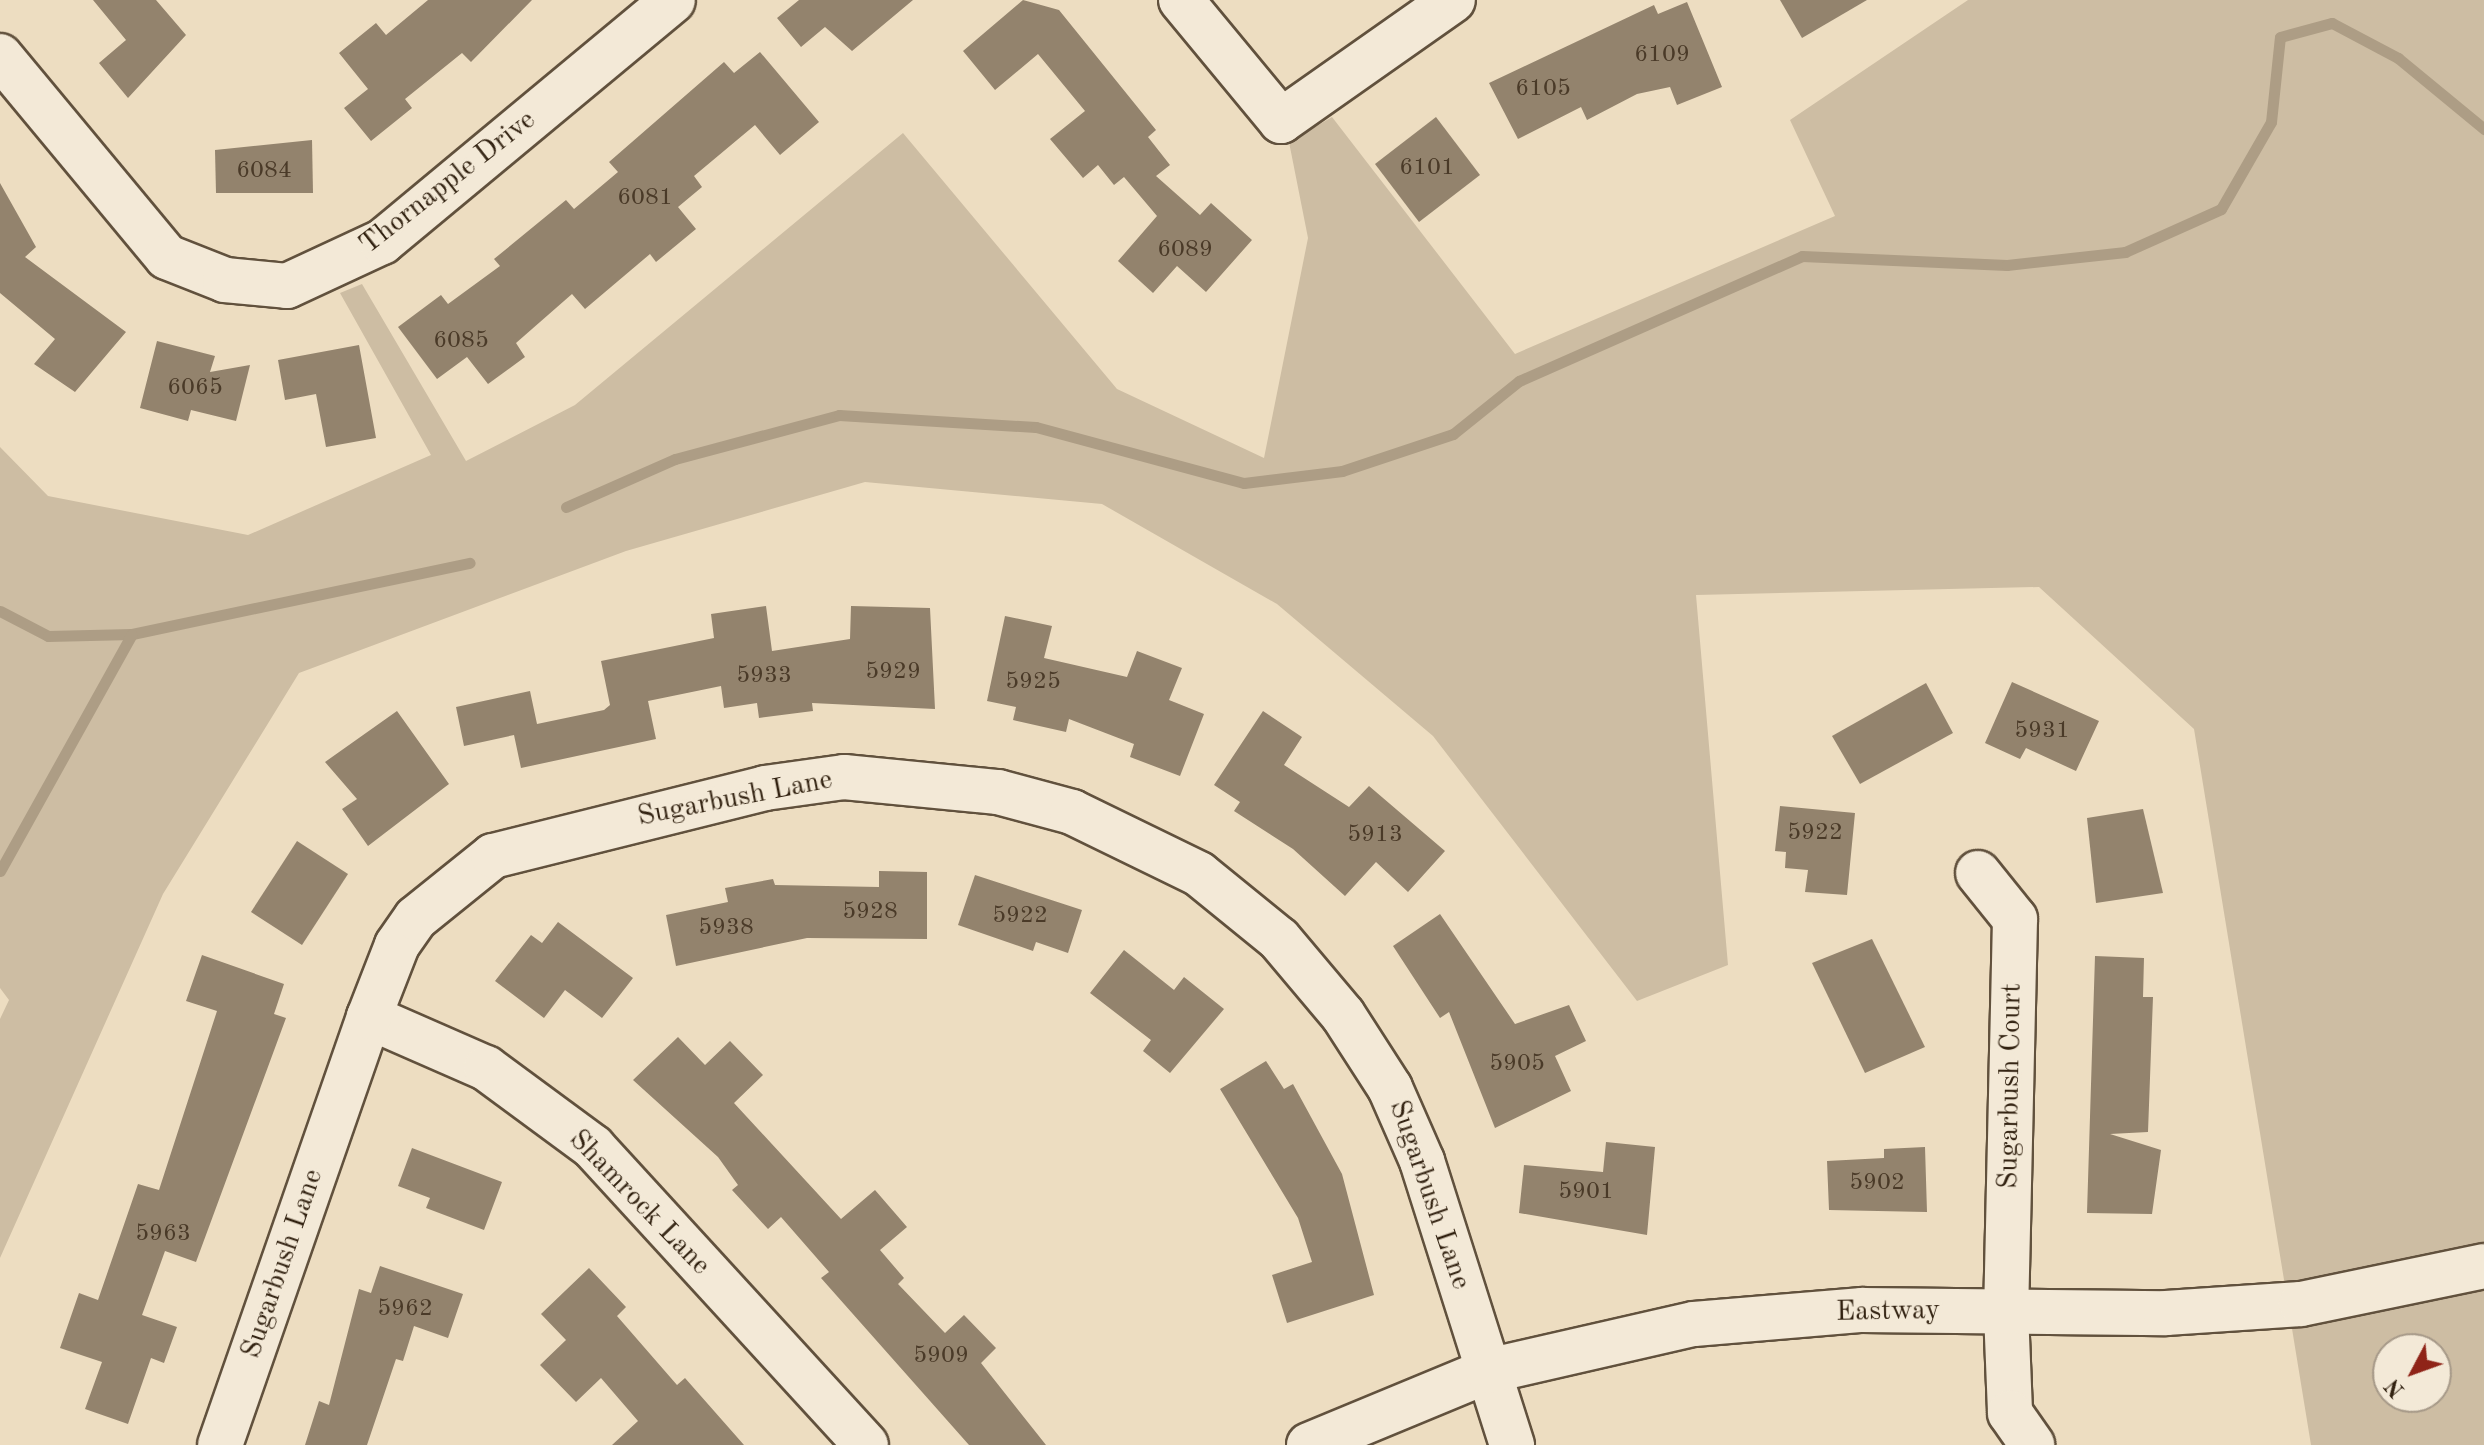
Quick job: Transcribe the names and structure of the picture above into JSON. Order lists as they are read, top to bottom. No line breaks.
{"streets":{"street":["Thornapple Drive","Sugarbush Lane","Sugarbush Court","Shamrock Lane","Eastway"]},"crossings":[["Sugarbush Lane","Shamrock Lane"],["Sugarbush Lane","Eastway"],["Sugarbush Court","Eastway"]],"house_numbers":["6109","6105","6101","6084","6081","6089","6085","6065","5929","5933","5925","5931","5922","5913","5928","5922","5938","5905","5902","5901","5963","5962","5909"],"north":"bottom left"}
